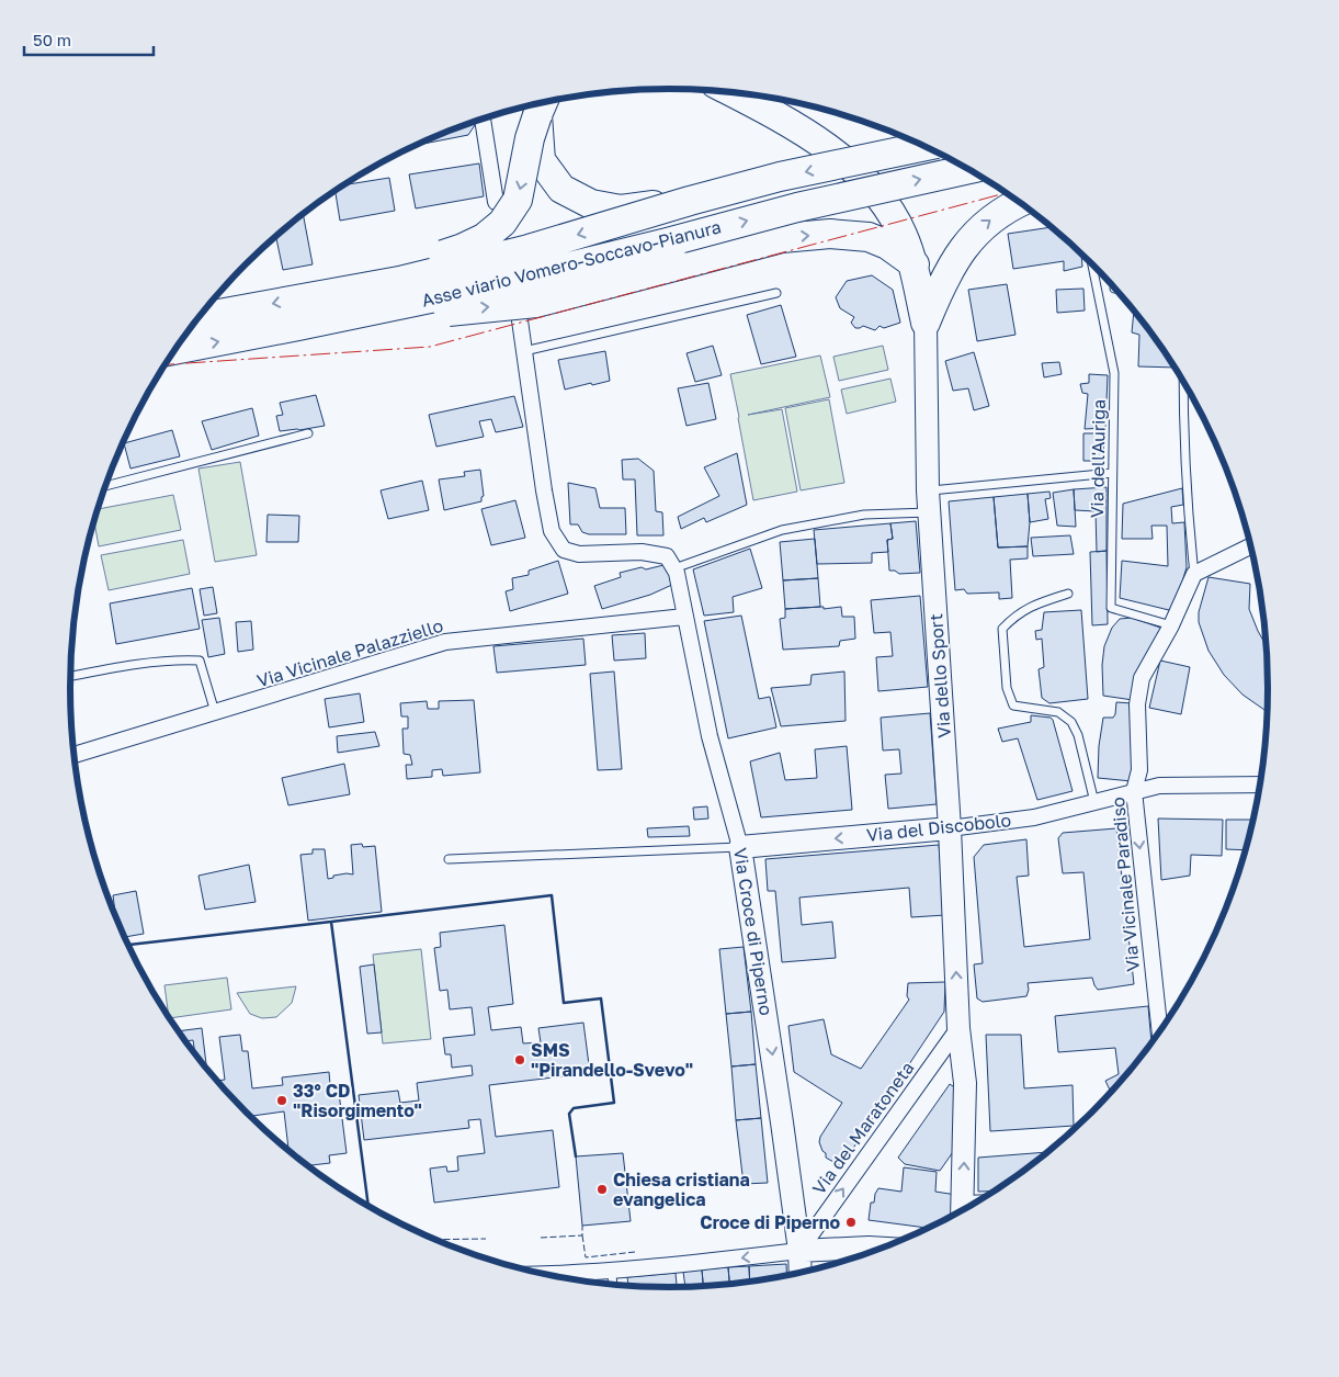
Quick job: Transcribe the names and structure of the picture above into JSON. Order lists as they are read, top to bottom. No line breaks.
{"streets":{"highway":["Asse viario Vomero-Soccavo-Pianura"],"street":["Via Vicinale Palazziello","Via dello Sport","Via del Discobolo","Via Vicinale Paradiso","Via Croce di Piperno","Via del Maratoneta"],"lane":["Via dell'Auriga"]},"crossings":[["Via dell'Auriga","Via Vicinale Paradiso"],["Via Vicinale Palazziello","Via Croce di Piperno"],["Via dello Sport","Via del Discobolo"],["Via dello Sport","Via del Maratoneta"],["Via del Discobolo","Via Vicinale Paradiso"],["Via del Discobolo","Via Croce di Piperno"],["Via Croce di Piperno","Via del Maratoneta"]],"one_way":["Via dello Sport","Via del Discobolo","Via Vicinale Paradiso","Via Croce di Piperno","Via del Maratoneta"],"places":["SMS \"Pirandello-Svevo\"","33° CD \"Risorgimento\"","Chiesa cristiana evangelica","Croce di Piperno"],"scale_bar":"50 m"}
